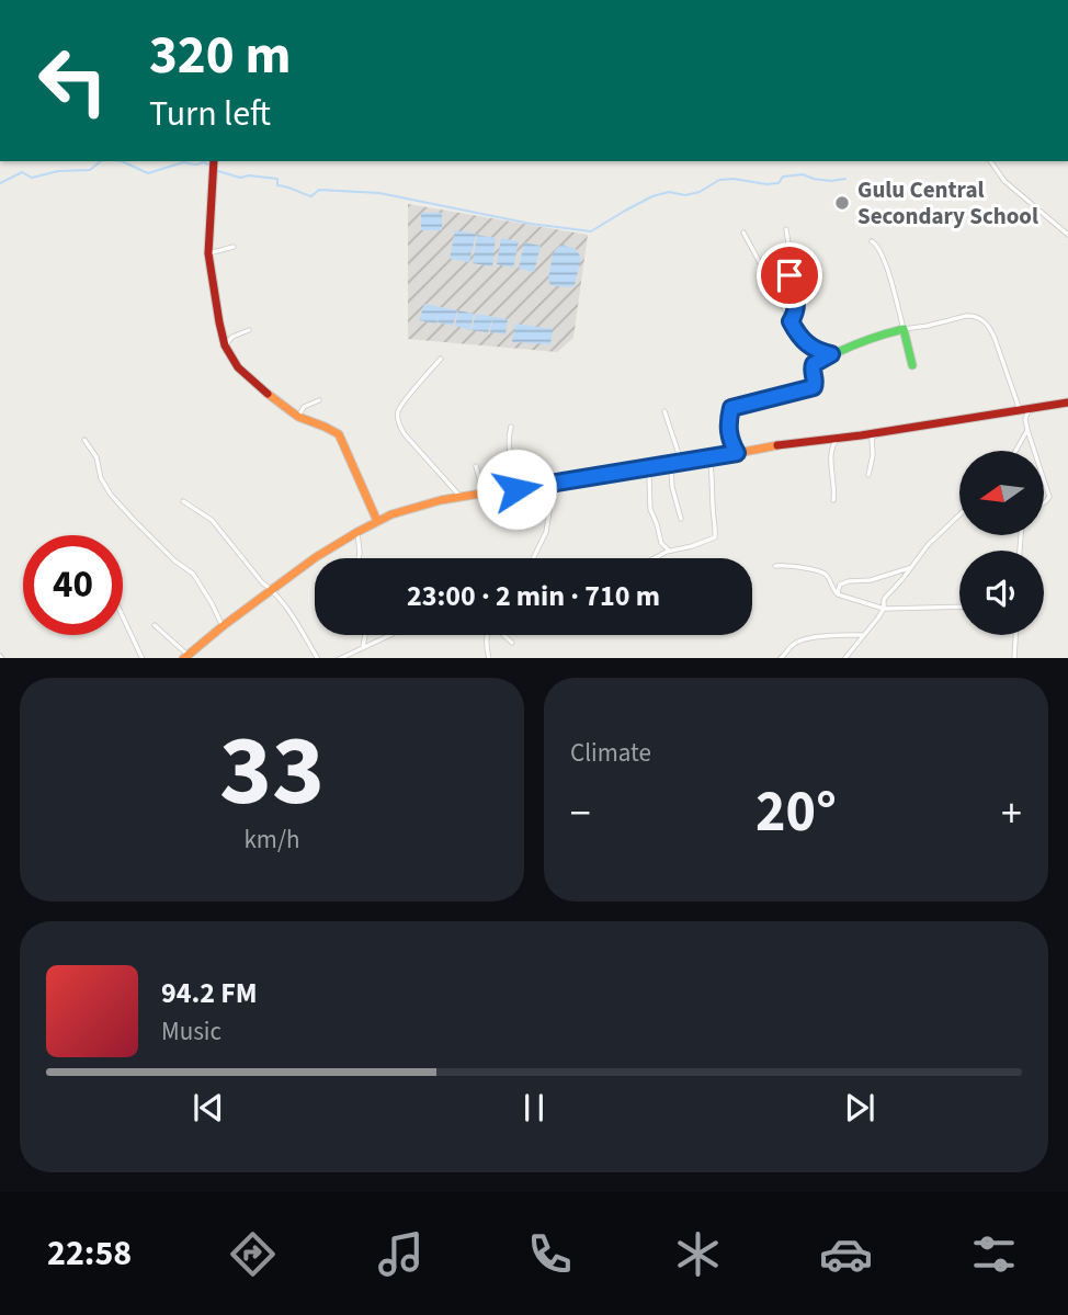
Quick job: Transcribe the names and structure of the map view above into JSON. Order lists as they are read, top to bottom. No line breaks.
{"places":["Gulu Central Secondary School"],"north":"left","page":{"turn":["320 m","Turn left"],"limit":"40","trip":"23:00 · 2 min · 710 m","tile":[["33","km/h"],"Climate"],"heat":["−","20°","+"],"song":["94.2 FM","Music"],"tabs":"22:58"}}
